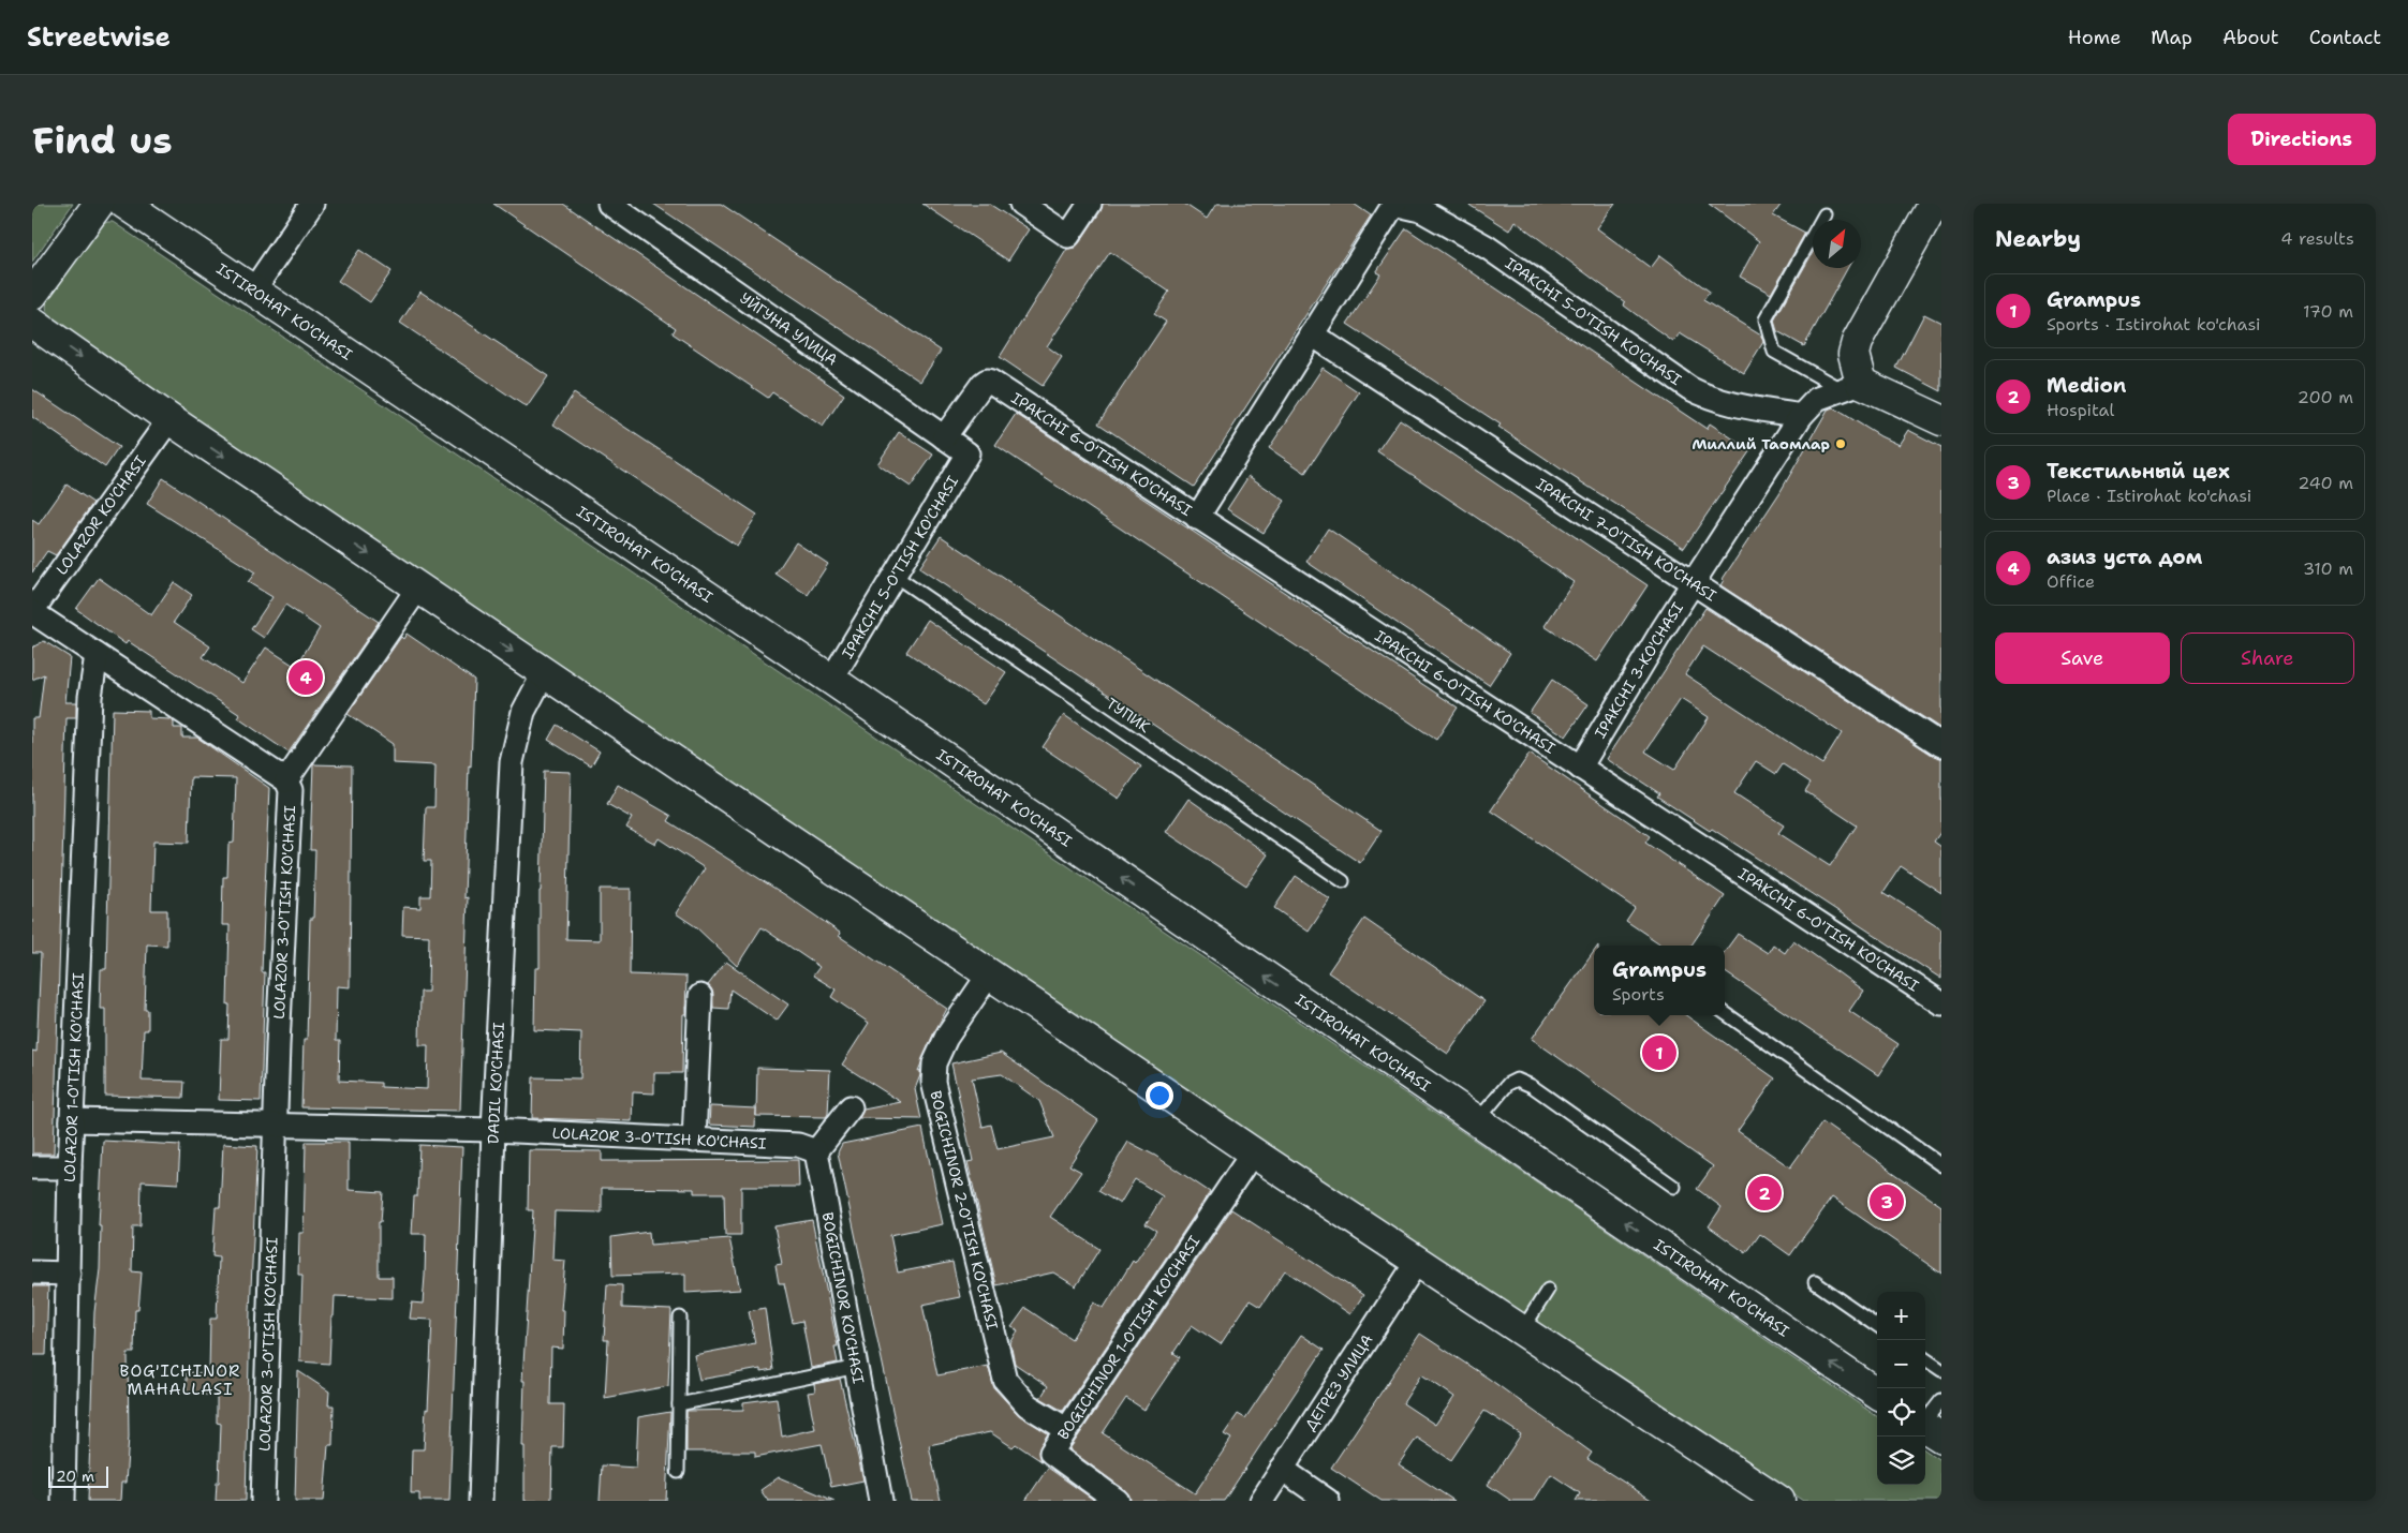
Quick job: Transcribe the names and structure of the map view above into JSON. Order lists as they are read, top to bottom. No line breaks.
{"streets":{"main road":["ISTIROHAT KO'CHASI"],"street":["IPAKCHI 5-O'TISH KO'CHASI","УЙГУНА УЛИЦА","IPAKCHI 6-O'TISH KO'CHASI","LOLAZOR KO'CHASI","IPAKCHI 7-O'TISH KO'CHASI","IPAKCHI 3-KO'CHASI","LOLAZOR 3-O'TISH KO'CHASI","LOLAZOR 1-O'TISH KO'CHASI","DADIL KO'CHASI","BOGICHINOR 2-O'TISH KO'CHASI","BOGICHINOR KO'CHASI","BOGICHINOR 1-O'TISH KO'CHASI","ДЕГРЕЗ УЛИЦА"],"lane":["ТУПИК"]},"crossings":[["ISTIROHAT KO'CHASI","IPAKCHI 5-O'TISH KO'CHASI"],["IPAKCHI 5-O'TISH KO'CHASI","УЙГУНА УЛИЦА"],["IPAKCHI 5-O'TISH KO'CHASI","IPAKCHI 6-O'TISH KO'CHASI"],["IPAKCHI 5-O'TISH KO'CHASI","IPAKCHI 7-O'TISH KO'CHASI"],["IPAKCHI 5-O'TISH KO'CHASI","IPAKCHI 3-KO'CHASI"],["IPAKCHI 5-O'TISH KO'CHASI","ТУПИК"],["УЙГУНА УЛИЦА","IPAKCHI 6-O'TISH KO'CHASI"],["IPAKCHI 6-O'TISH KO'CHASI","IPAKCHI 3-KO'CHASI"],["IPAKCHI 7-O'TISH KO'CHASI","IPAKCHI 3-KO'CHASI"],["LOLAZOR 3-O'TISH KO'CHASI","LOLAZOR 1-O'TISH KO'CHASI"],["LOLAZOR 3-O'TISH KO'CHASI","DADIL KO'CHASI"],["LOLAZOR 3-O'TISH KO'CHASI","BOGICHINOR KO'CHASI"],["BOGICHINOR 2-O'TISH KO'CHASI","BOGICHINOR 1-O'TISH KO'CHASI"]],"districts":["BOG'ICHINOR MAHALLASI"],"places":["Миллий Таомлар"],"scale_bar":"20 m","north":"top right","page":{"header":"Streetwise","nav":["Home","Map","About","Contact"],"buttons":["Directions",["Save","Share"]],"title":"Find us","heading":["Nearby","4 results"],"list":[{"mark":"1","name":"Grampus","note":"Sports · Istirohat ko'chasi","value":"170 m"},{"mark":"2","name":"Medion","note":"Hospital","value":"200 m"},{"mark":"3","name":"Текстильный цех","note":"Place · Istirohat ko'chasi","value":"240 m"},{"mark":"4","name":"азиз уста дом","note":"Office","value":"310 m"}],"pins":["4","1","2","3"],"popup":["Grampus","Sports"],"map_buttons":["+","−"],"scale":"20 m"}}
